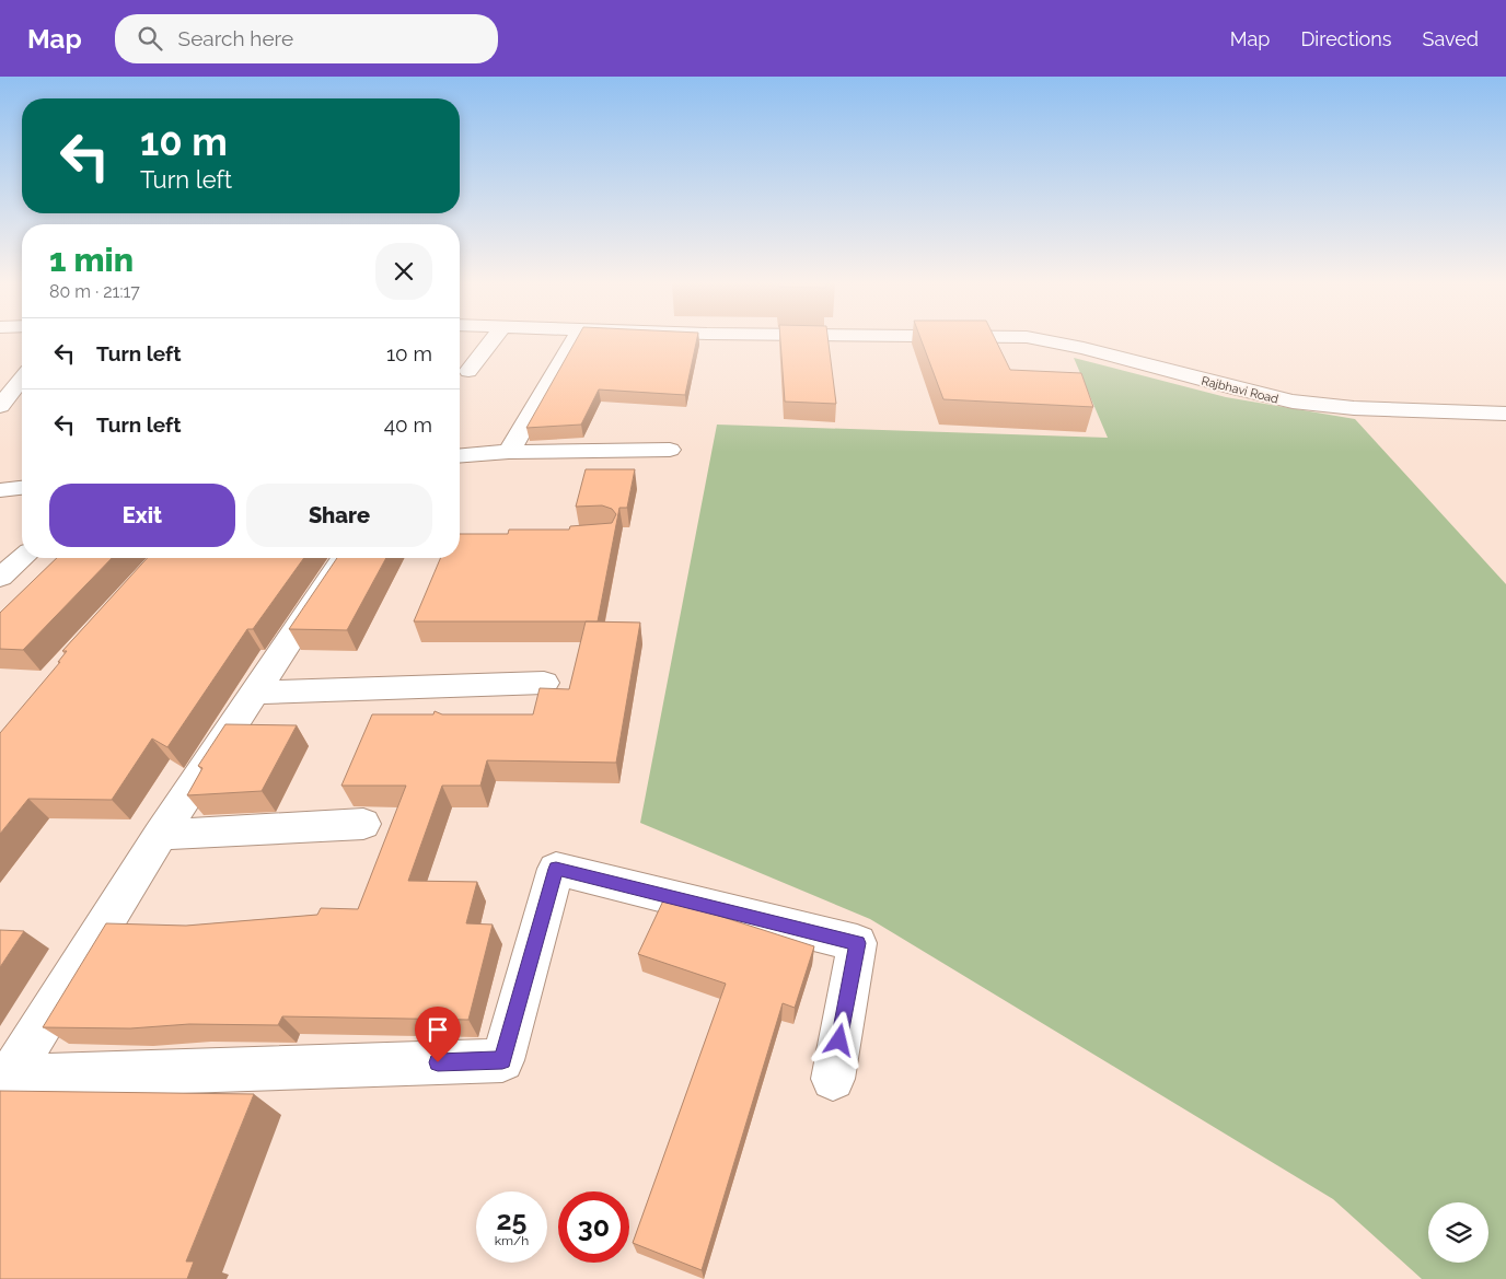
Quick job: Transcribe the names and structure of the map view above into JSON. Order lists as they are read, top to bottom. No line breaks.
{"streets":{"street":["Rajbhavi Road"]},"page":{"header":"Map","search":"Search here","nav":["Map","Directions","Saved"],"turn":["10 m","Turn left"],"heading":["1 min","80 m · 21:17"],"list":[{"name":"Turn left","value":"10 m"},{"name":"Turn left","value":"40 m"}],"buttons":["Exit","Share"],"speed":"25 km/h","limit":"30"}}
